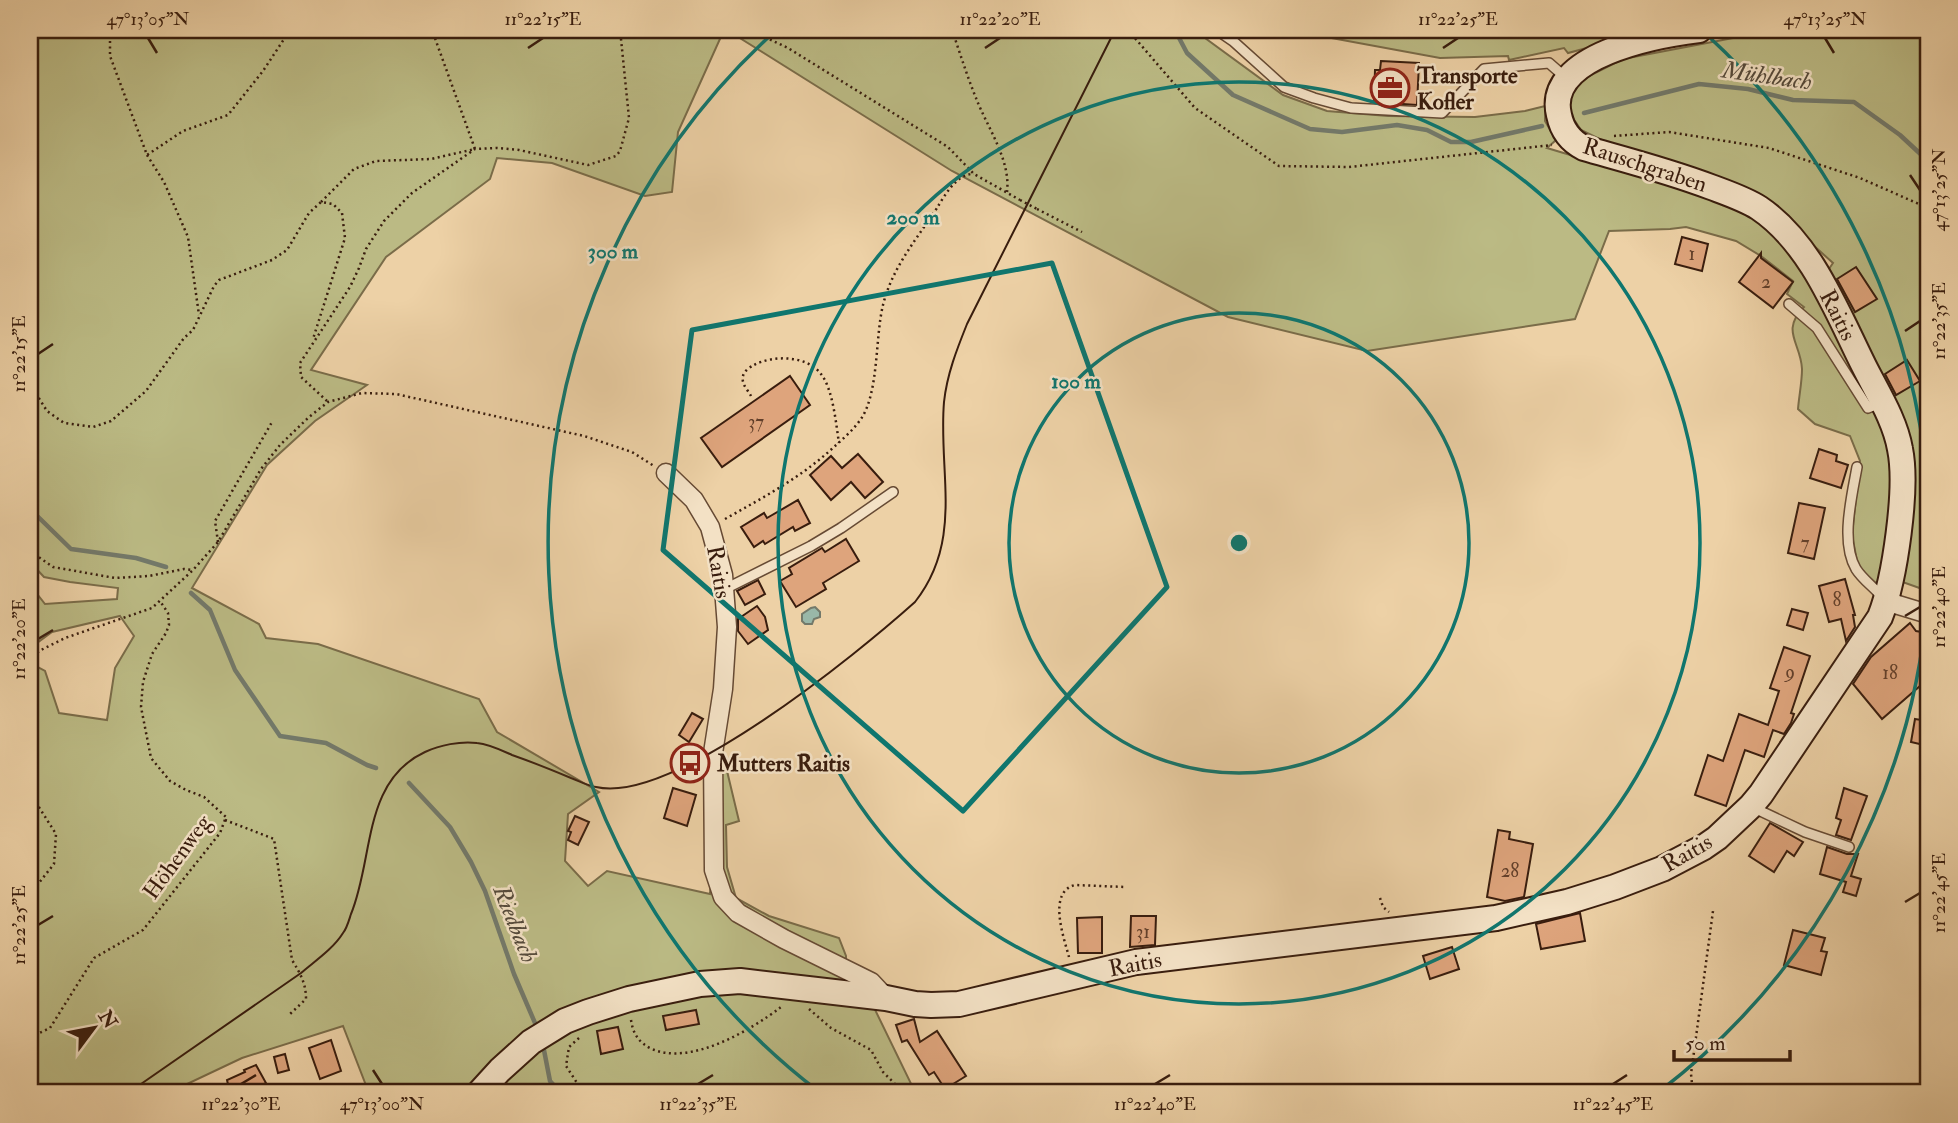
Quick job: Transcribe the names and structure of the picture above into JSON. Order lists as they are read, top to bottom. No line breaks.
{"streets":{"street":["Rauschgraben","Raitis"],"path":["Höhenweg"]},"crossings":[["Rauschgraben","Raitis"]],"water":["Mühlbach","Riedbach"],"places":{"office":["Transporte Kofler"],"bus stop":["Mutters Raitis"]},"house_numbers":["1","2","37","7","8","9","18","28","31"],"scale_bar":"50 m","north":"top right","coordinates":["47°13'05\"N","11°22'15\"E","11°22'20\"E","11°22'25\"E","47°13'25\"N","11°22'35\"E","11°22'40\"E","11°22'45\"E","11°22'30\"E","47°13'00\"N"],"rings":["200 m","300 m","100 m"]}
